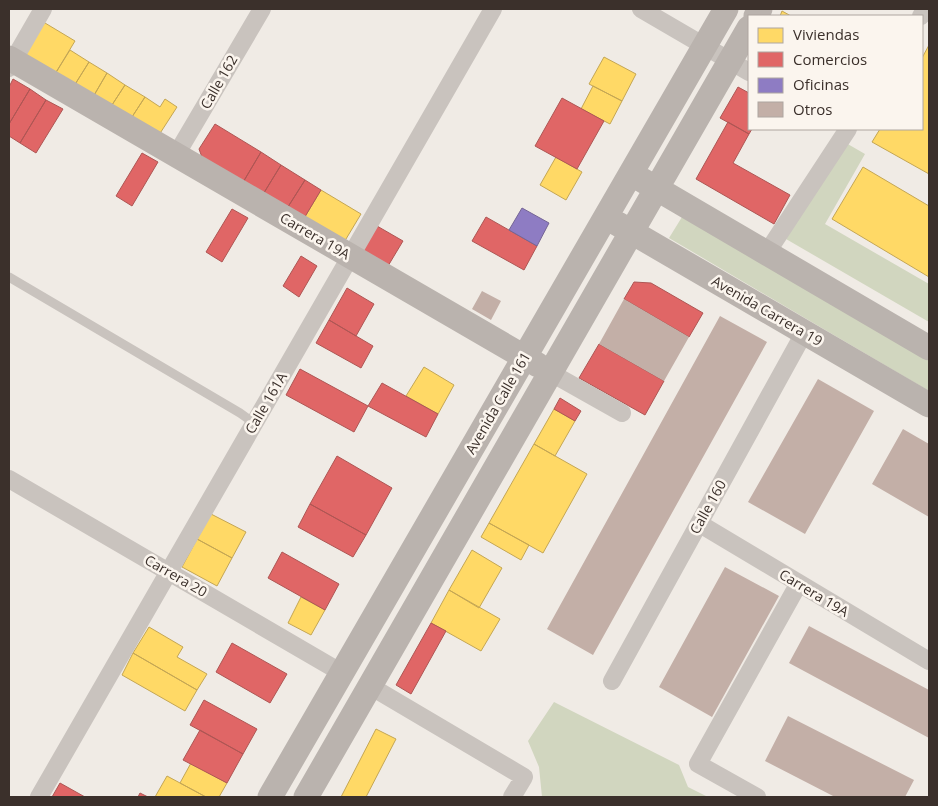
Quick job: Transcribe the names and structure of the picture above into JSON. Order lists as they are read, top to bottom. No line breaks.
{"streets":{"main road":["Carrera 19A","Avenida Carrera 19","Avenida Calle 161"],"street":["Calle 162","Calle 161A","Calle 160","Carrera 20"]},"crossings":[["Calle 162","Carrera 19A"],["Carrera 19A","Calle 161A"],["Carrera 19A","Avenida Calle 161"],["Carrera 19A","Calle 160"],["Avenida Carrera 19","Avenida Calle 161"],["Avenida Carrera 19","Calle 160"],["Calle 161A","Carrera 20"],["Avenida Calle 161","Carrera 20"]],"legend":["Viviendas","Comercios","Oficinas","Otros"]}
